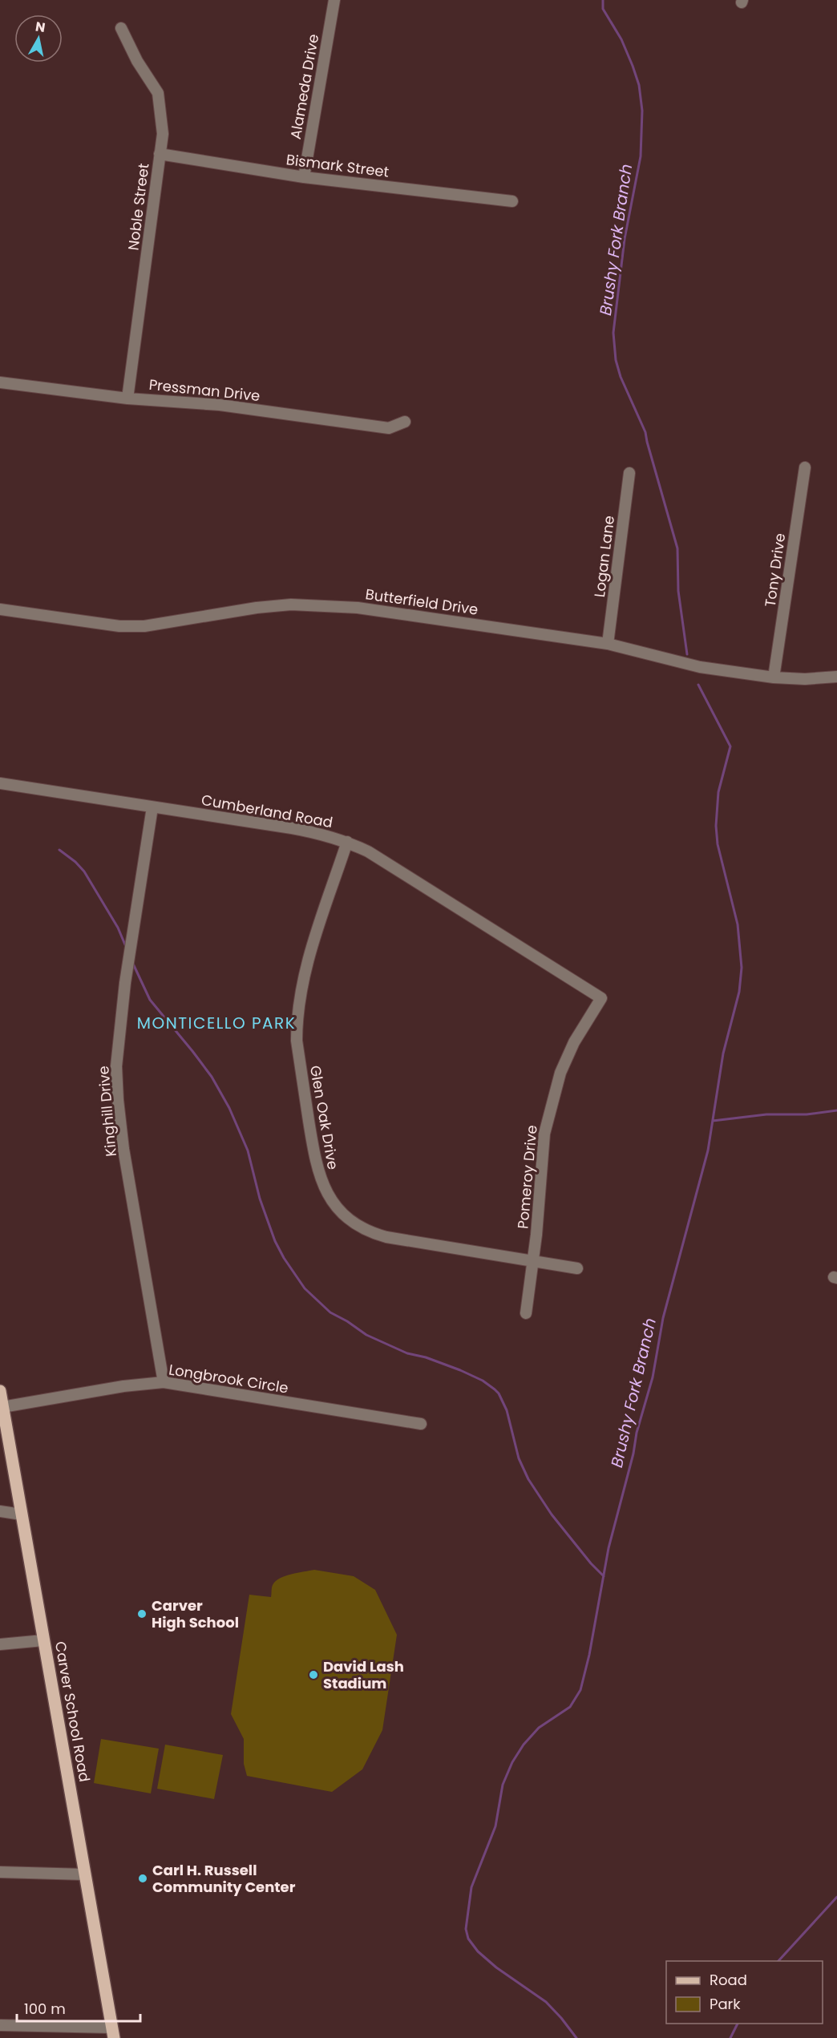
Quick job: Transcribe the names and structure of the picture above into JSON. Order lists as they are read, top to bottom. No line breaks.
{"streets":{"main road":["Carver School Road"],"street":["Alameda Drive","Bismark Street","Noble Street","Pressman Drive","Logan Lane","Tony Drive","Butterfield Drive","Cumberland Road","Kinghill Drive","Glen Oak Drive","Pomeroy Drive","Longbrook Circle"]},"crossings":[["Alameda Drive","Bismark Street"],["Bismark Street","Noble Street"],["Noble Street","Pressman Drive"],["Logan Lane","Butterfield Drive"],["Tony Drive","Butterfield Drive"],["Cumberland Road","Kinghill Drive"],["Cumberland Road","Glen Oak Drive"],["Cumberland Road","Pomeroy Drive"],["Kinghill Drive","Longbrook Circle"],["Glen Oak Drive","Pomeroy Drive"],["Longbrook Circle","Carver School Road"]],"districts":["MONTICELLO PARK"],"water":["Brushy Fork Branch"],"places":["Carver High School","David Lash Stadium","Carl H. Russell Community Center"],"legend":["Road","Park"],"scale_bar":"100 m","north":"top"}
